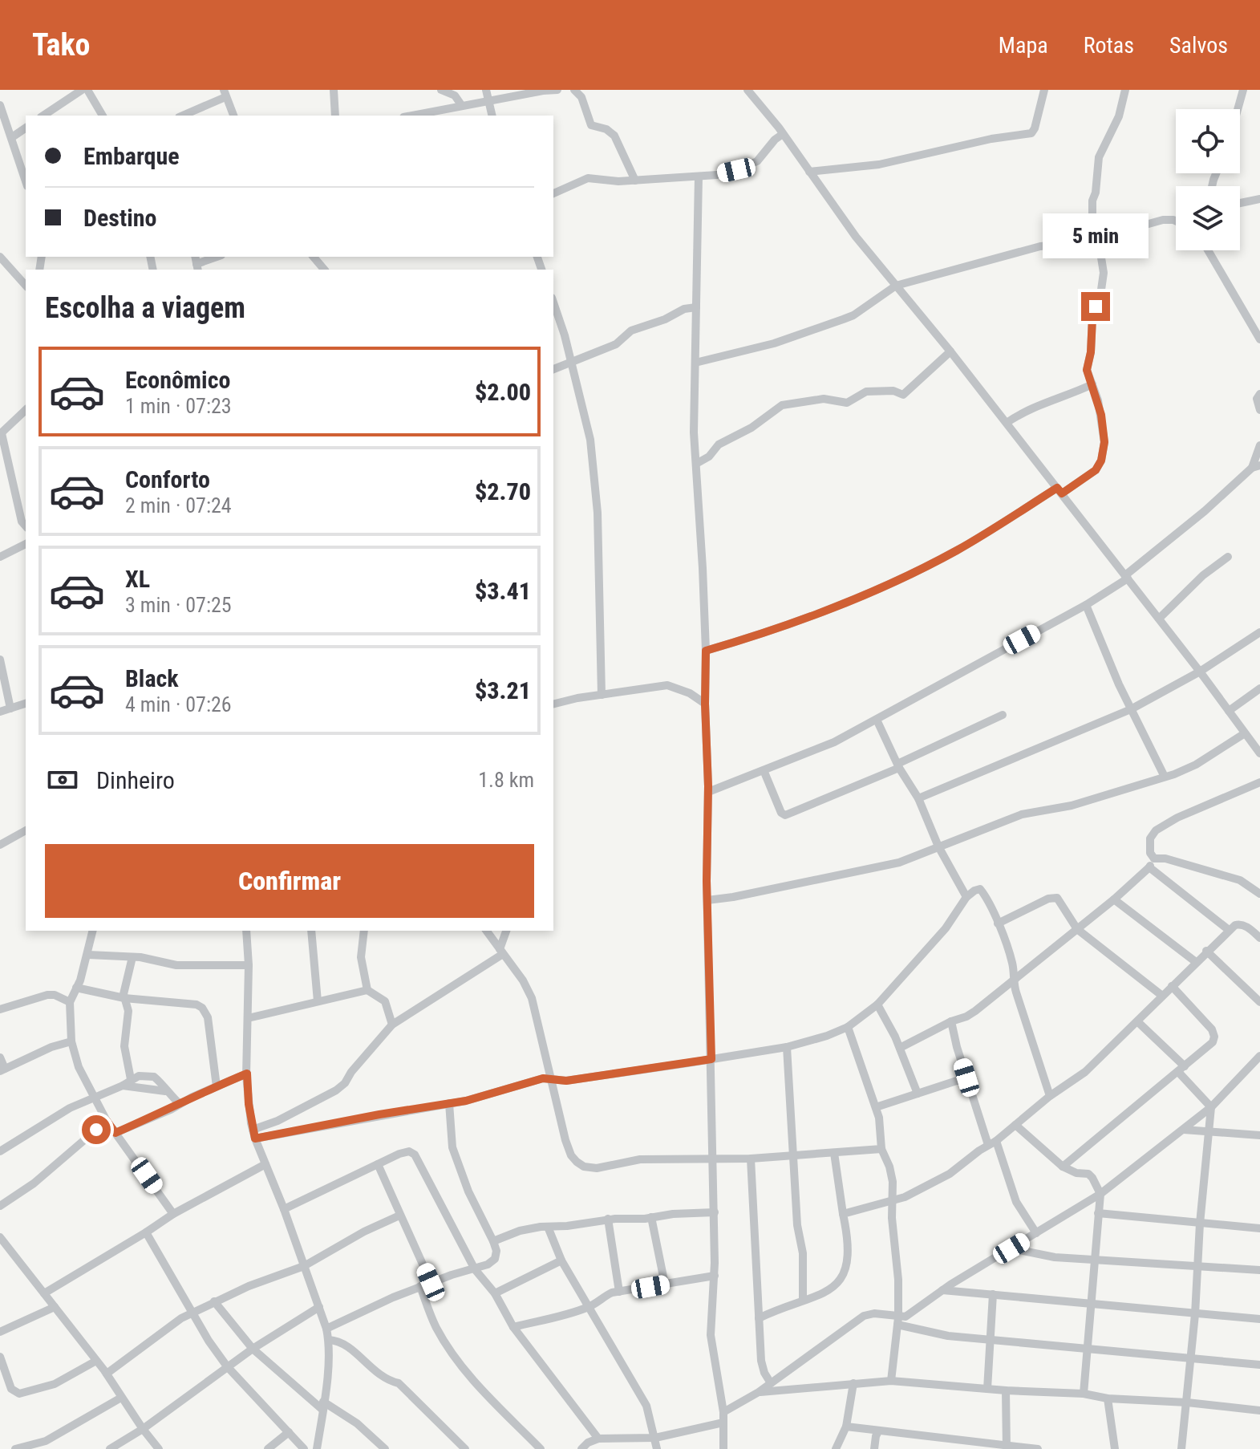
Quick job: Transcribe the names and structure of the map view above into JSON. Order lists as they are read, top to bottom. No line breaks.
{"page":{"header":"Tako","nav":["Mapa","Rotas","Salvos"],"banner":["Embarque","Destino"],"bubble":"5 min","heading":"Escolha a viagem","list":[{"name":"Econômico","note":"1 min · 07:23","value":"$2.00"},{"name":"Conforto","note":"2 min · 07:24","value":"$2.70"},{"name":"XL","note":"3 min · 07:25","value":"$3.41"},{"name":"Black","note":"4 min · 07:26","value":"$3.21"}],"pay":["Dinheiro","1.8 km"],"buttons":"Confirmar"}}
